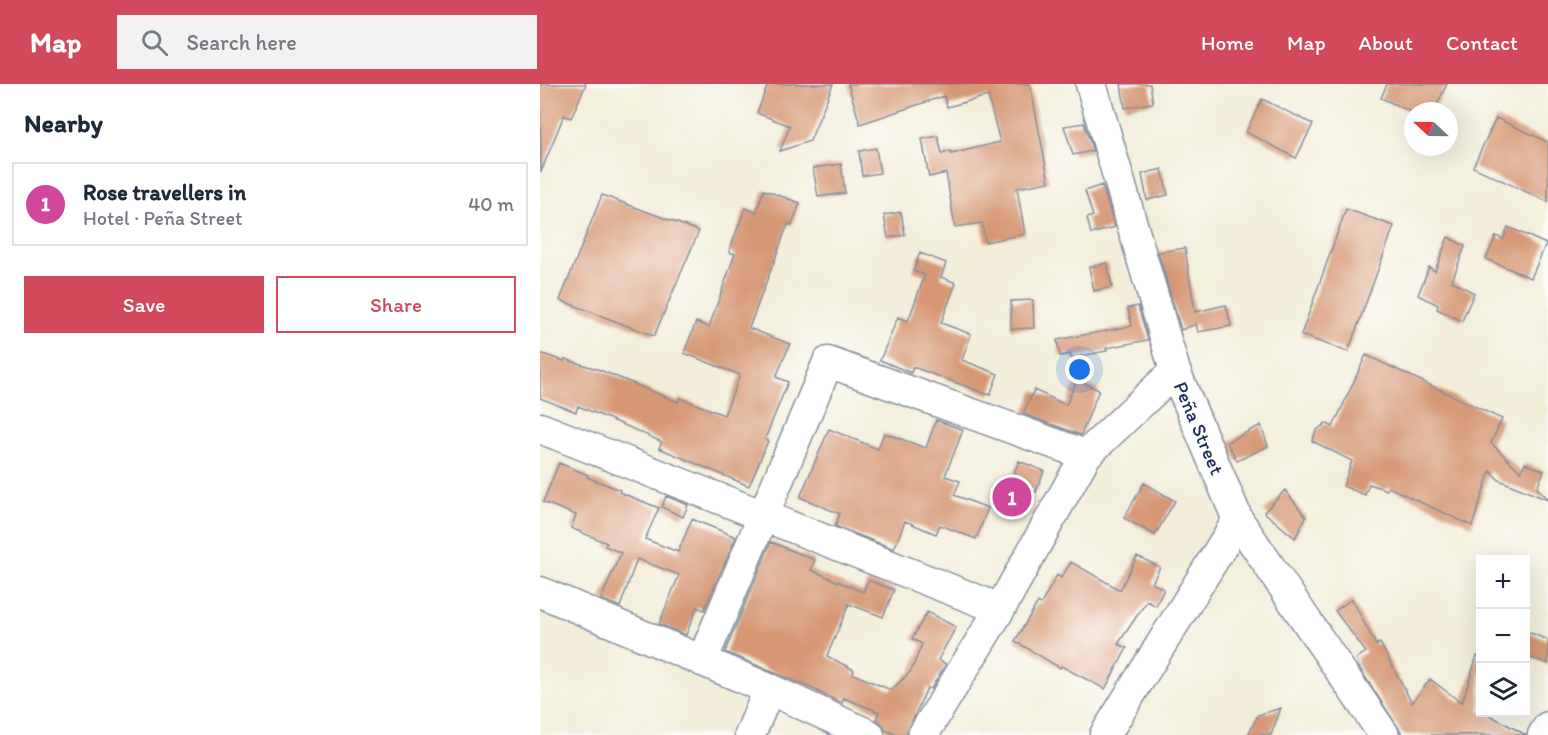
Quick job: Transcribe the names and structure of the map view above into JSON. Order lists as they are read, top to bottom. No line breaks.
{"streets":{"street":["Peña Street"]},"north":"left","page":{"header":"Map","search":"Search here","nav":["Home","Map","About","Contact"],"heading":"Nearby","list":[{"mark":"1","name":"Rose travellers in","note":"Hotel · Peña Street","value":"40 m"}],"buttons":["Save","Share"],"pins":"1","map_buttons":["+","−"]}}
